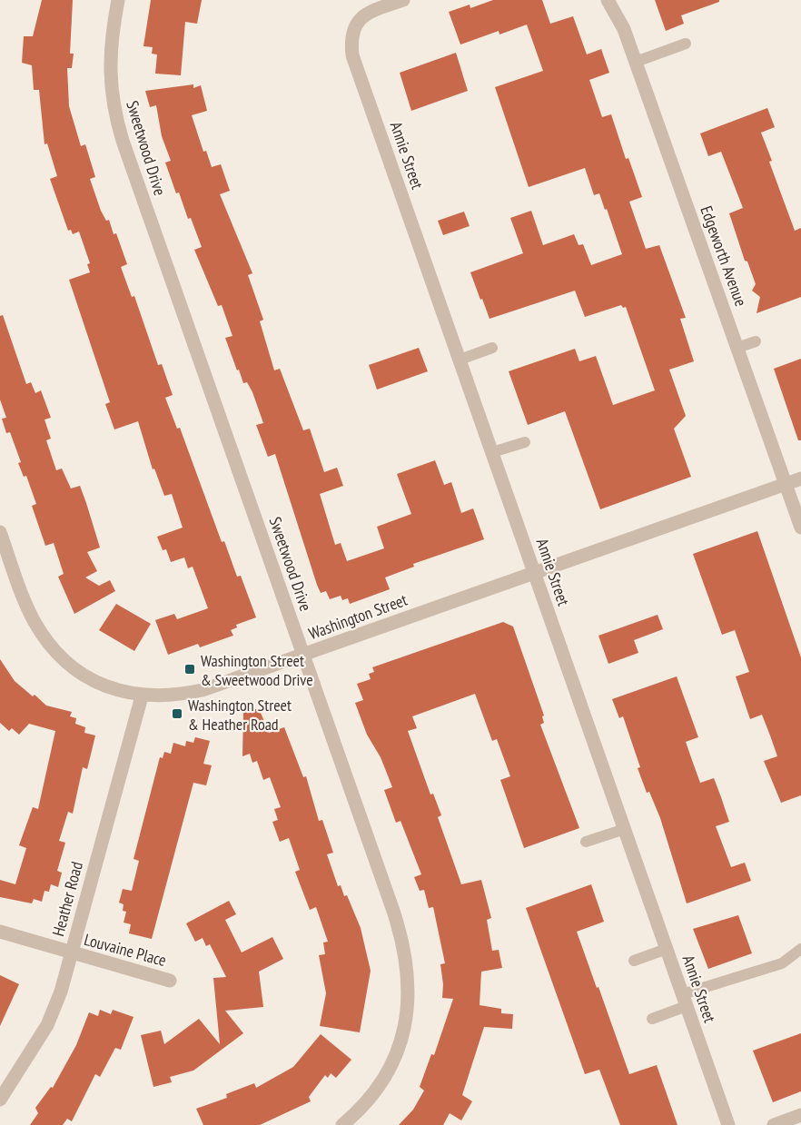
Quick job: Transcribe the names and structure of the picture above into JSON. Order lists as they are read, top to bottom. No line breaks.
{"streets":{"street":["Sweetwood Drive","Annie Street","Edgeworth Avenue","Washington Street","Heather Road","Louvaine Place"]},"crossings":[["Sweetwood Drive","Washington Street"],["Annie Street","Washington Street"],["Edgeworth Avenue","Washington Street"],["Washington Street","Heather Road"],["Heather Road","Louvaine Place"]],"places":{"transit":["Washington Street & Sweetwood Drive","Washington Street & Heather Road"]}}
